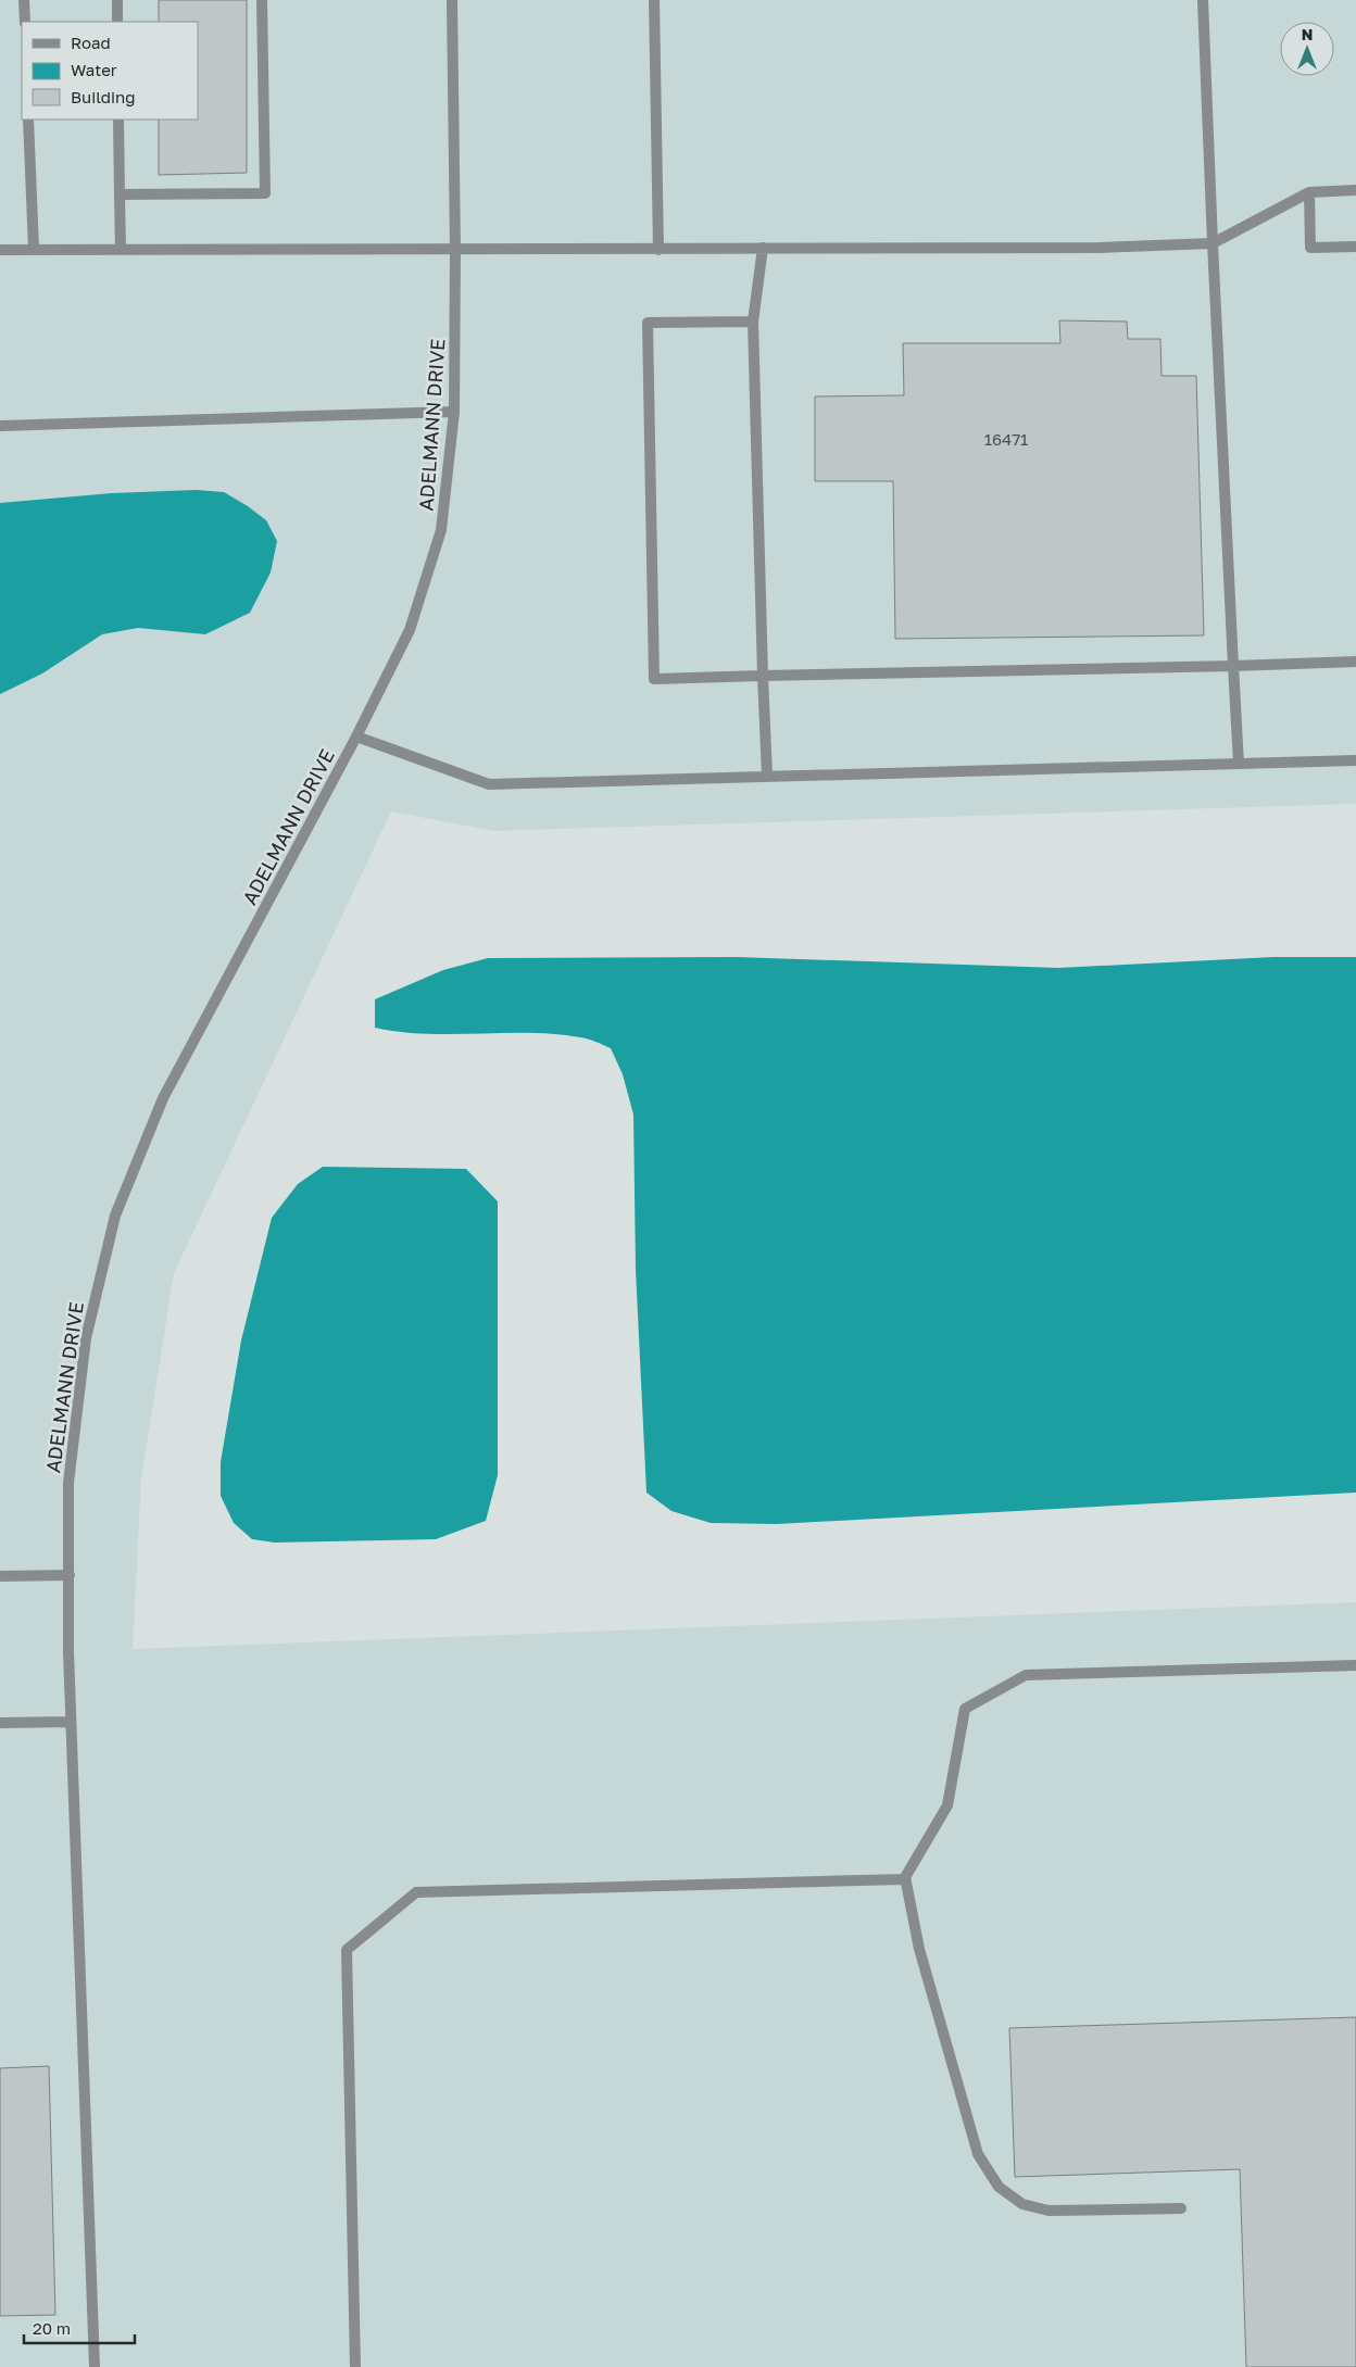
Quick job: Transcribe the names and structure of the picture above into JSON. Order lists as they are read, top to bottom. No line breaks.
{"streets":{"street":["ADELMANN DRIVE"]},"house_numbers":["16471"],"legend":["Road","Water","Building"],"scale_bar":"20 m","north":"top"}
